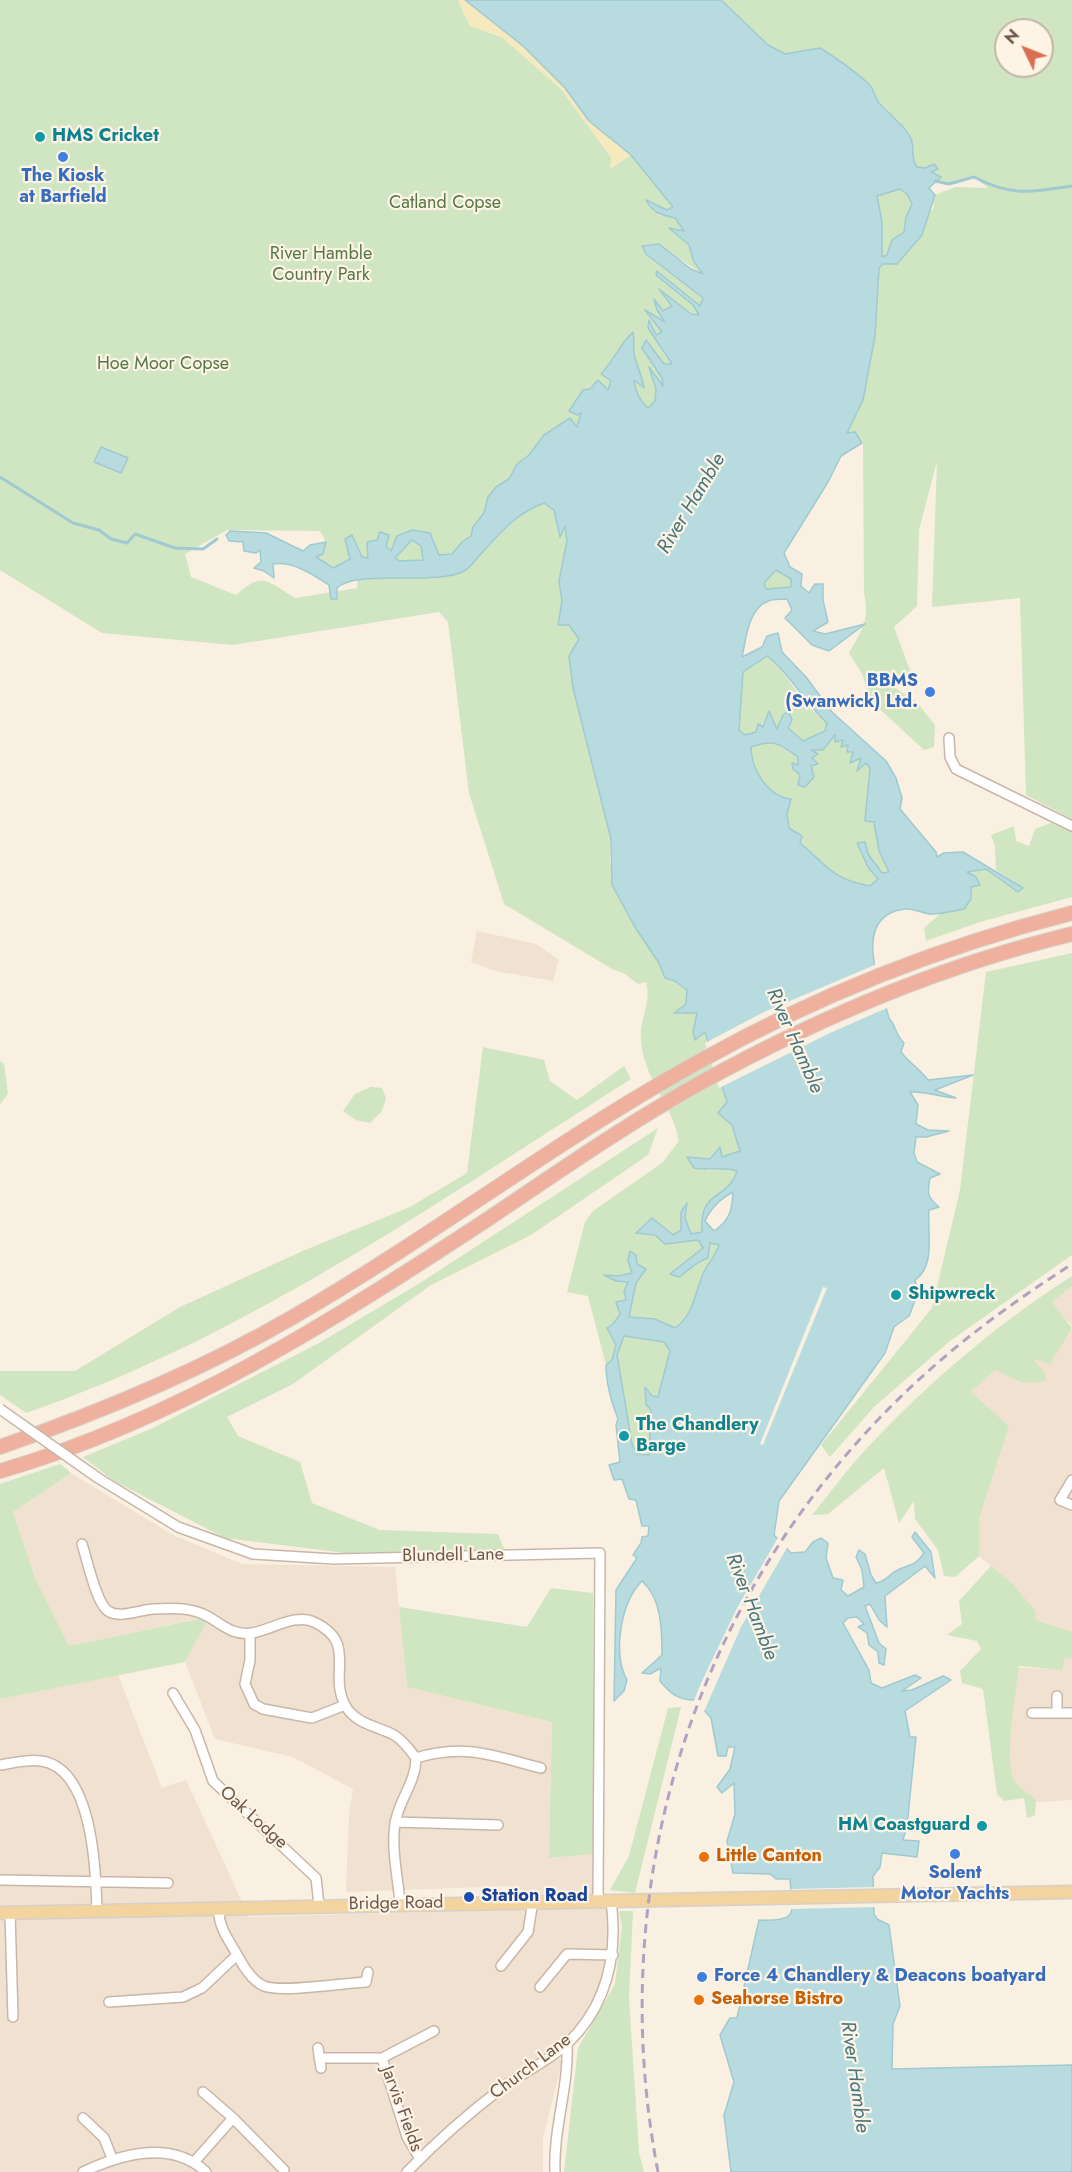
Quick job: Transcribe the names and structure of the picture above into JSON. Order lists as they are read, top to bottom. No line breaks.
{"streets":{"main road":["Bridge Road"],"street":["Blundell Lane","Oak Lodge","Church Lane","Jarvis Fields"]},"crossings":[["Blundell Lane","Bridge Road"],["Blundell Lane","Church Lane"],["Oak Lodge","Bridge Road"],["Bridge Road","Church Lane"],["Church Lane","Jarvis Fields"]],"water":["River Hamble"],"parks":["Catland Copse","River Hamble Country Park","Hoe Moor Copse"],"places":["HMS Cricket","The Kiosk at Barfield","BBMS (Swanwick) Ltd.","Shipwreck","The Chandlery Barge","HM Coastguard","Solent Motor Yachts","Little Canton","Station Road","Force 4 Chandlery & Deacons boatyard","Seahorse Bistro"],"north":"top left"}
